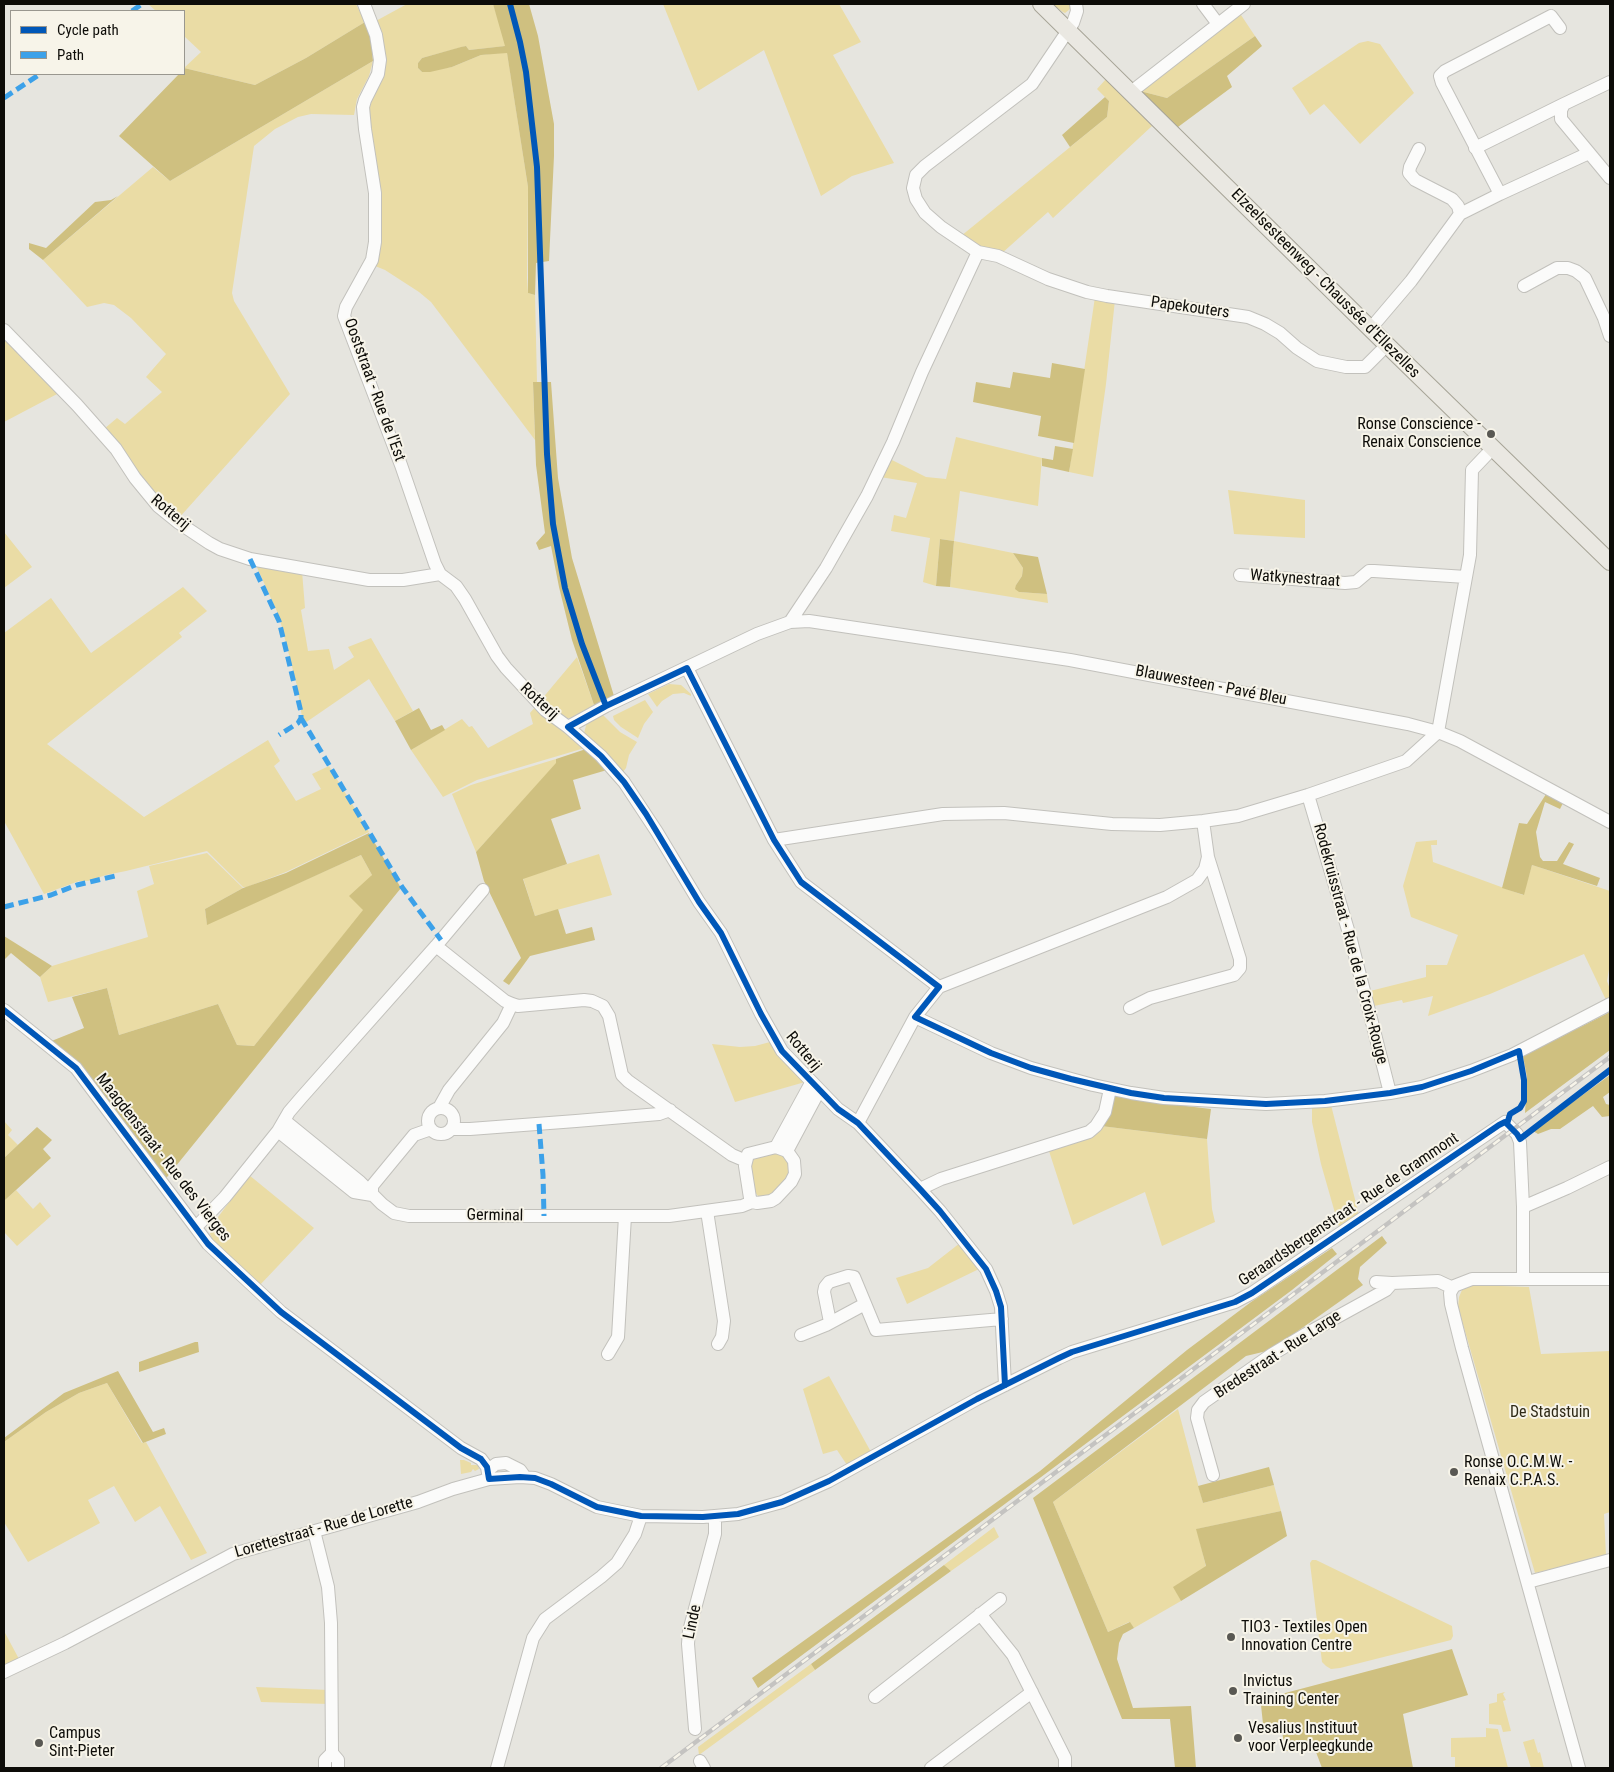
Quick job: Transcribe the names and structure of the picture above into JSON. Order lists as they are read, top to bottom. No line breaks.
{"streets":{"main road":["Elzeelsesteenweg - Chaussée d'Ellezelles"],"street":["Papekouters","Ooststraat - Rue de l'Est","Rotterij","Watkynestraat","Blauwesteen - Pavé Bleu","Rodekruisstraat - Rue de la Croix-Rouge","Maagdenstraat - Rue des Vierges","Geraardsbergenstraat - Rue de Grammont","Germinal","Bredestraat - Rue Large","Lorettestraat - Rue de Lorette","Linde"]},"crossings":[["Elzeelsesteenweg - Chaussée d'Ellezelles","Papekouters"],["Ooststraat - Rue de l'Est","Rotterij"],["Rotterij","Blauwesteen - Pavé Bleu"],["Rotterij","Geraardsbergenstraat - Rue de Grammont"],["Maagdenstraat - Rue des Vierges","Geraardsbergenstraat - Rue de Grammont"],["Maagdenstraat - Rue des Vierges","Lorettestraat - Rue de Lorette"],["Geraardsbergenstraat - Rue de Grammont","Lorettestraat - Rue de Lorette"],["Geraardsbergenstraat - Rue de Grammont","Linde"]],"parks":["De Stadstuin"],"places":["Ronse Conscience - Renaix Conscience","Ronse O.C.M.W. - Renaix C.P.A.S.","TIO3 - Textiles Open Innovation Centre","Invictus Training Center","Vesalius Instituut voor Verpleegkunde","Campus Sint-Pieter"],"legend":["Cycle path","Path"]}
